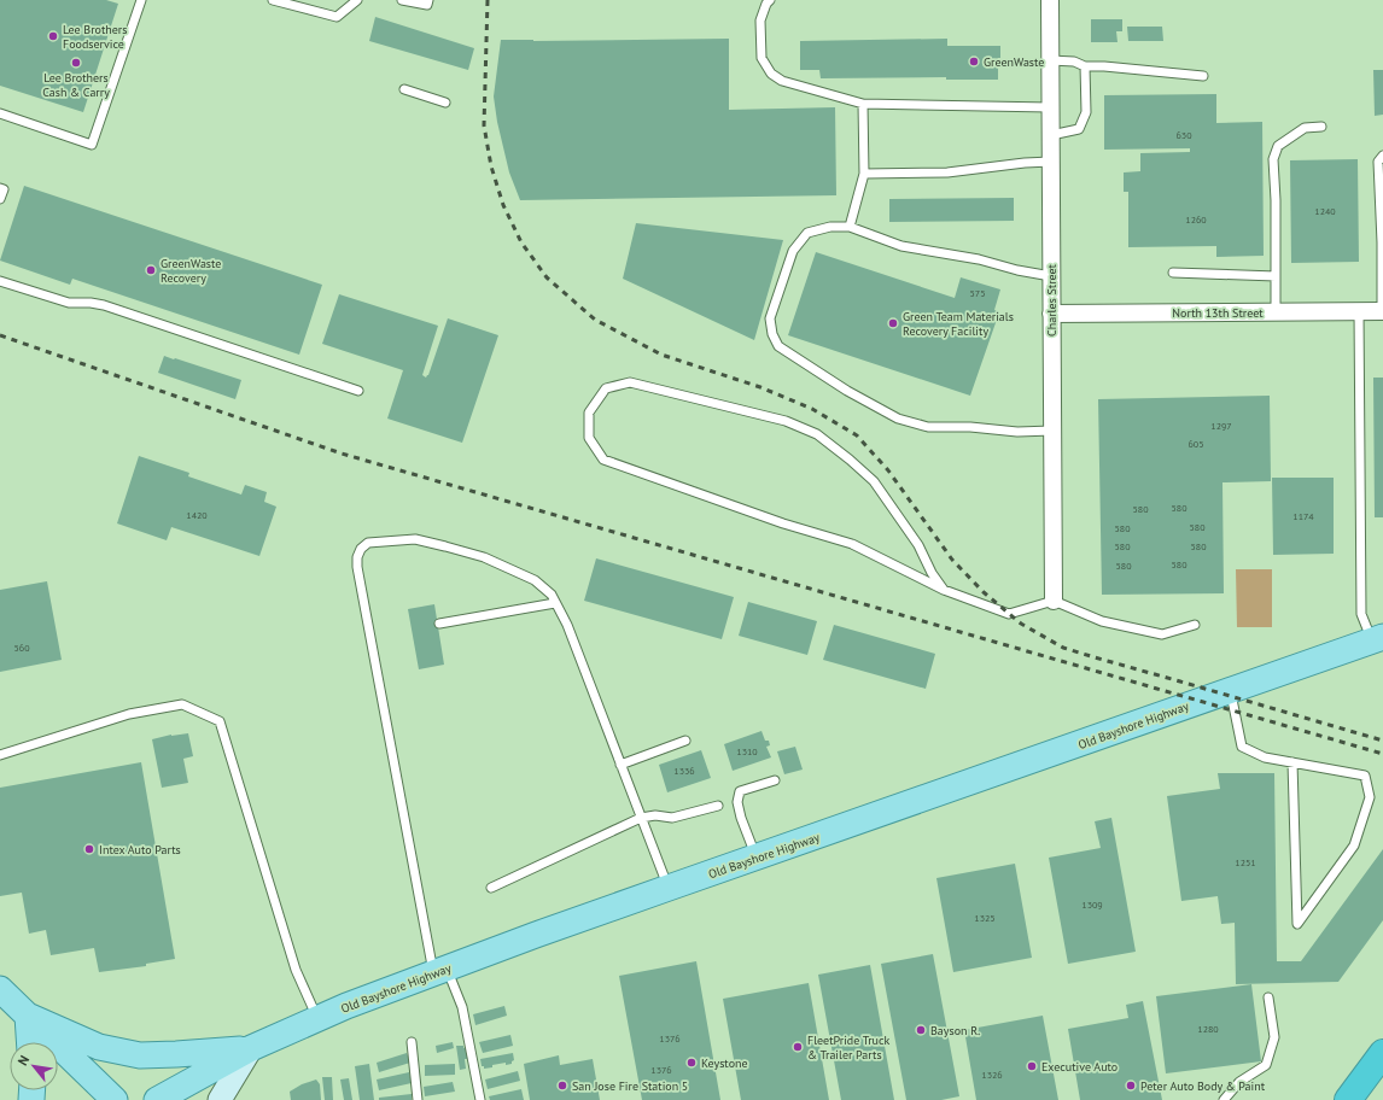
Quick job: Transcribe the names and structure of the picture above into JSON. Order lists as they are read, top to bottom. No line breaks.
{"streets":{"main road":["Old Bayshore Highway"],"street":["Charles Street","North 13th Street"]},"crossings":[["Charles Street","North 13th Street"]],"places":["Lee Brothers Foodservice","GreenWaste","Lee Brothers Cash & Carry","GreenWaste Recovery","Green Team Materials Recovery Facility","Intex Auto Parts","Bayson R.","FleetPride Truck & Trailer Parts","Keystone","Executive Auto","San Jose Fire Station 5","Peter Auto Body & Paint"],"house_numbers":["630","1240","1260","575","1297","605","580","580","1420","1174","580","580","580","580","580","580","560","1310","1336","1251","1309","1325","1280","1376","1376","1326"],"north":"top left"}
